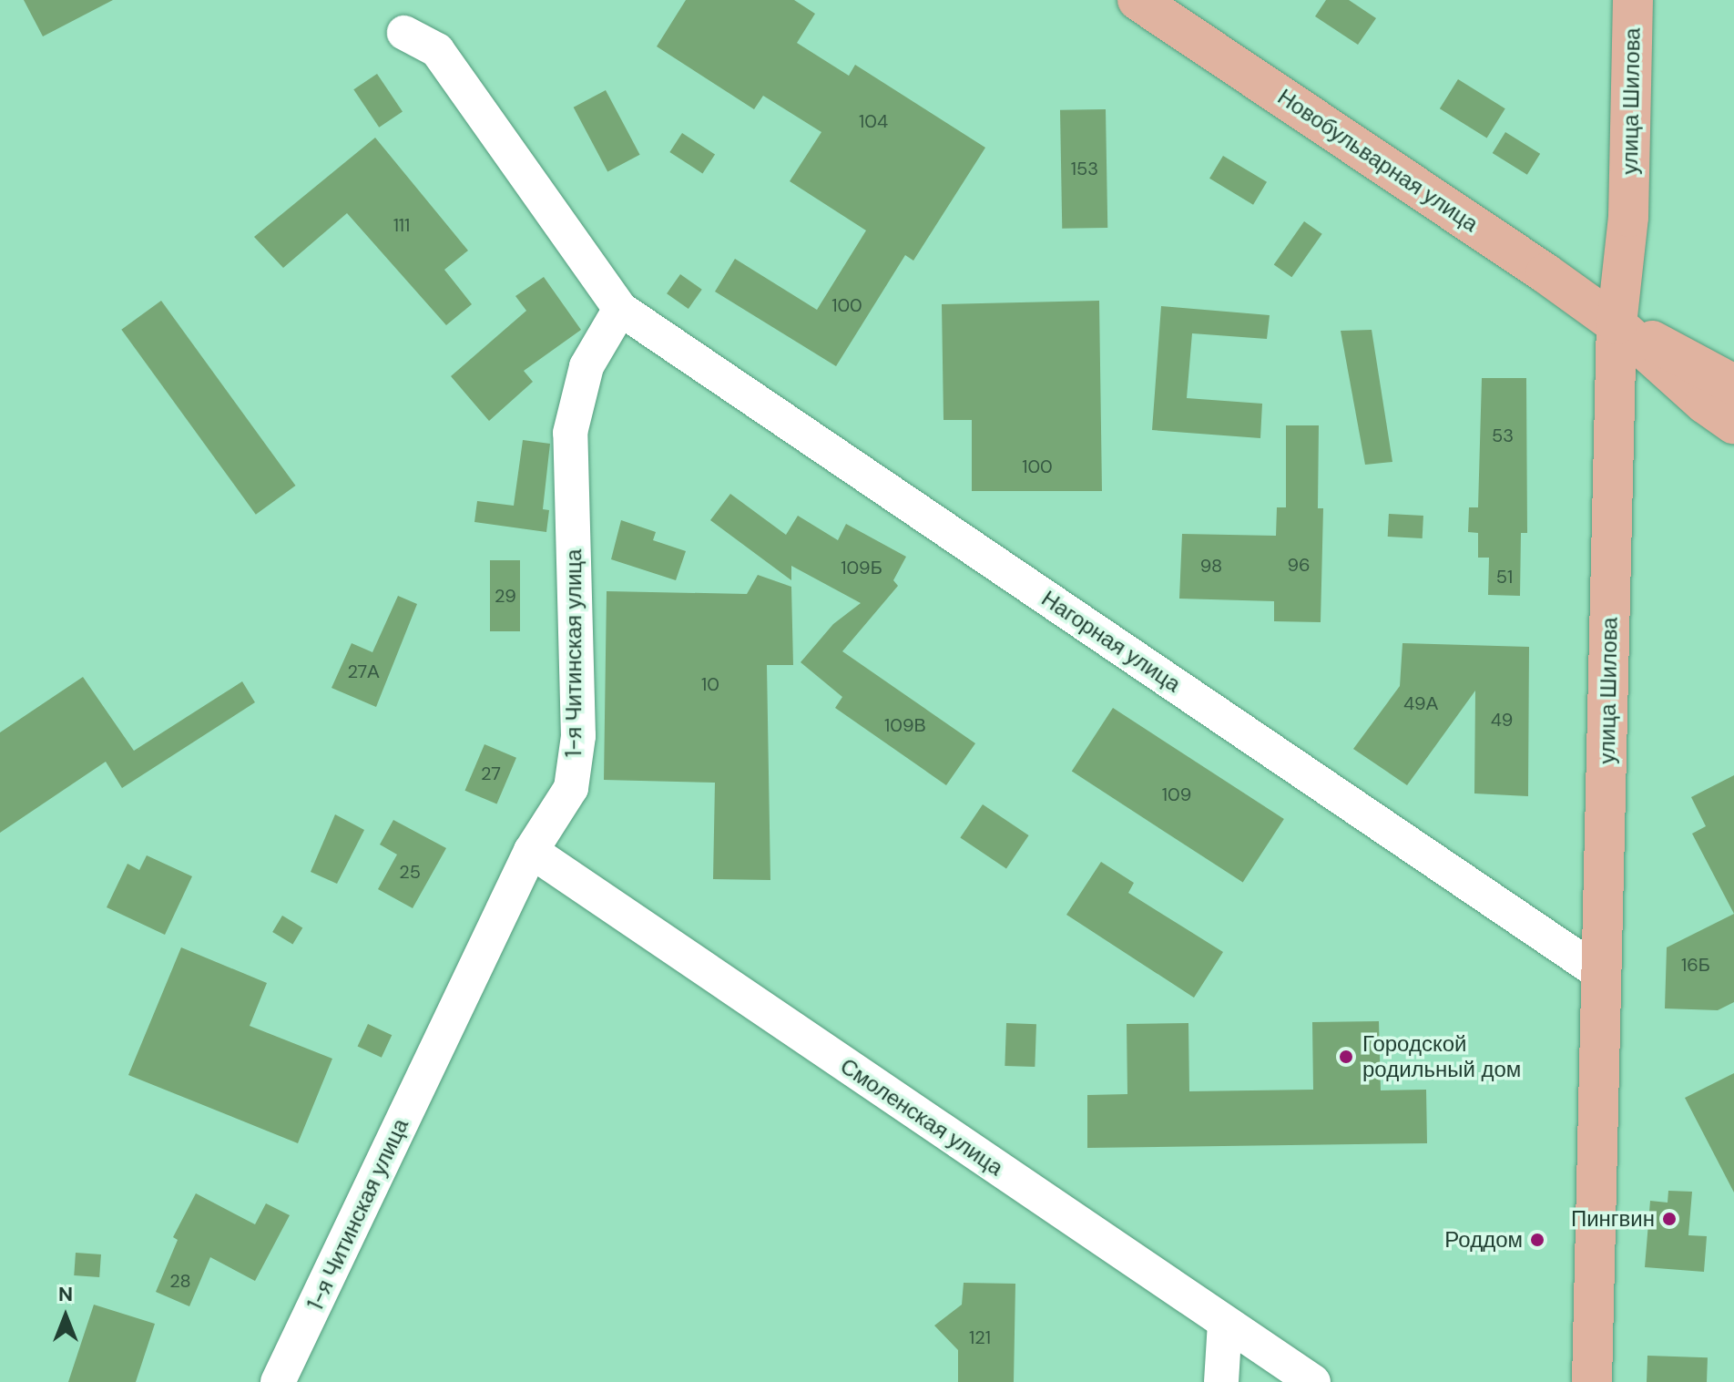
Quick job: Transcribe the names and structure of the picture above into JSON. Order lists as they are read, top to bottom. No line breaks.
{"streets":{"main road":["улица Шилова","Новобульварная улица"],"street":["Нагорная улица","1-я Читинская улица","Смоленская улица"]},"crossings":[["улица Шилова","Новобульварная улица"],["улица Шилова","Нагорная улица"],["Нагорная улица","1-я Читинская улица"],["1-я Читинская улица","Смоленская улица"]],"places":["Городской родильный дом","Пингвин","Роддом"],"house_numbers":["104","153","111","100","53","100","96","98","109Б","51","29","27А","10","49А","49","109В","27","109","25","16Б","28","121"],"north":"top"}
